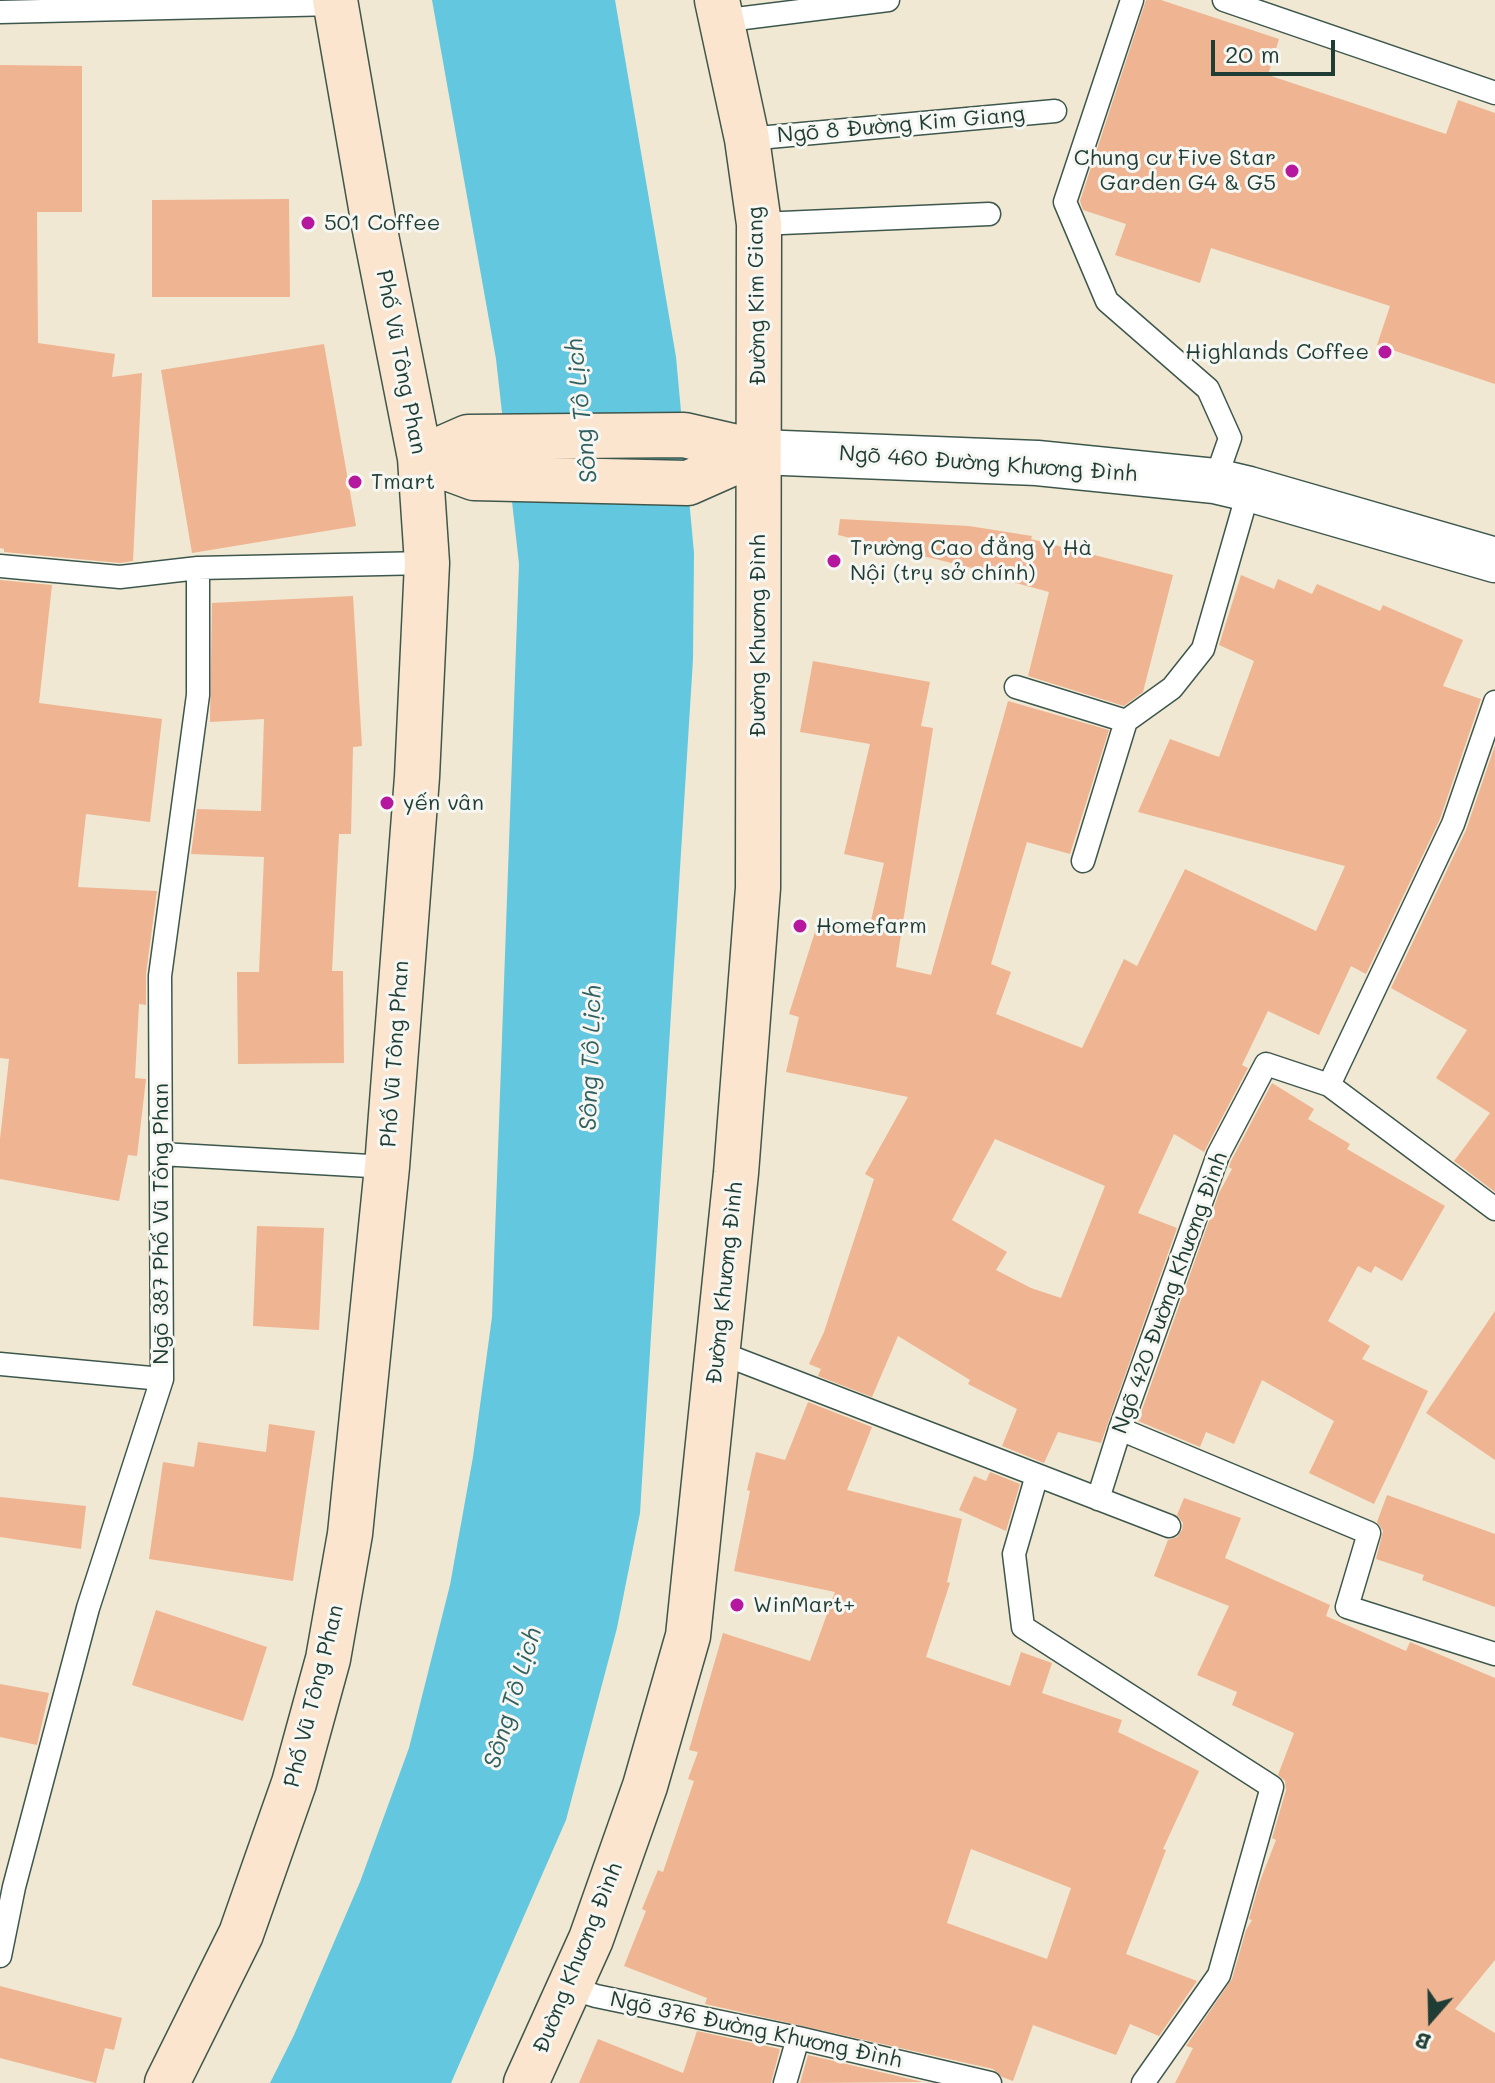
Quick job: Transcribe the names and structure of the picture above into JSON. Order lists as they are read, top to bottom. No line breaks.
{"streets":{"main road":["Đường Kim Giang","Phố Vũ Tông Phan","Đường Khương Đình"],"street":["Ngõ 460 Đường Khương Đình"],"lane":["Ngõ 8 Đường Kim Giang","Ngõ 387 Phố Vũ Tông Phan","Ngõ 420 Đường Khương Đình","Ngõ 376 Đường Khương Đình"]},"crossings":[["Ngõ 8 Đường Kim Giang","Đường Kim Giang"],["Đường Kim Giang","Ngõ 460 Đường Khương Đình"],["Đường Kim Giang","Đường Khương Đình"],["Ngõ 460 Đường Khương Đình","Đường Khương Đình"],["Đường Khương Đình","Ngõ 376 Đường Khương Đình"]],"water":["Sông Tô Lịch"],"places":["Chung cư Five Star Garden G4 & G5","501 Coffee","Highlands Coffee","Tmart","Trường Cao đẳng Y Hà Nội (trụ sở chính)","yến vân","Homefarm","WinMart+"],"scale_bar":"20 m","north":"bottom"}
